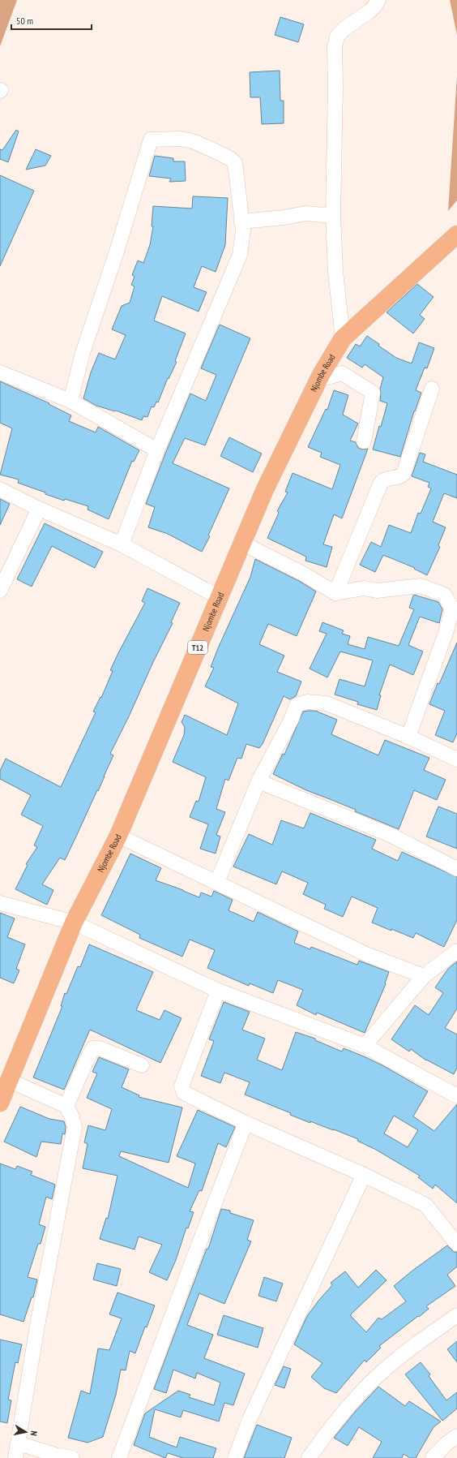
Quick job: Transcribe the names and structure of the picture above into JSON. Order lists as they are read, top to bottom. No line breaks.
{"streets":{"highway":["Njombe Road","T12"]},"scale_bar":"50 m","north":"right"}
